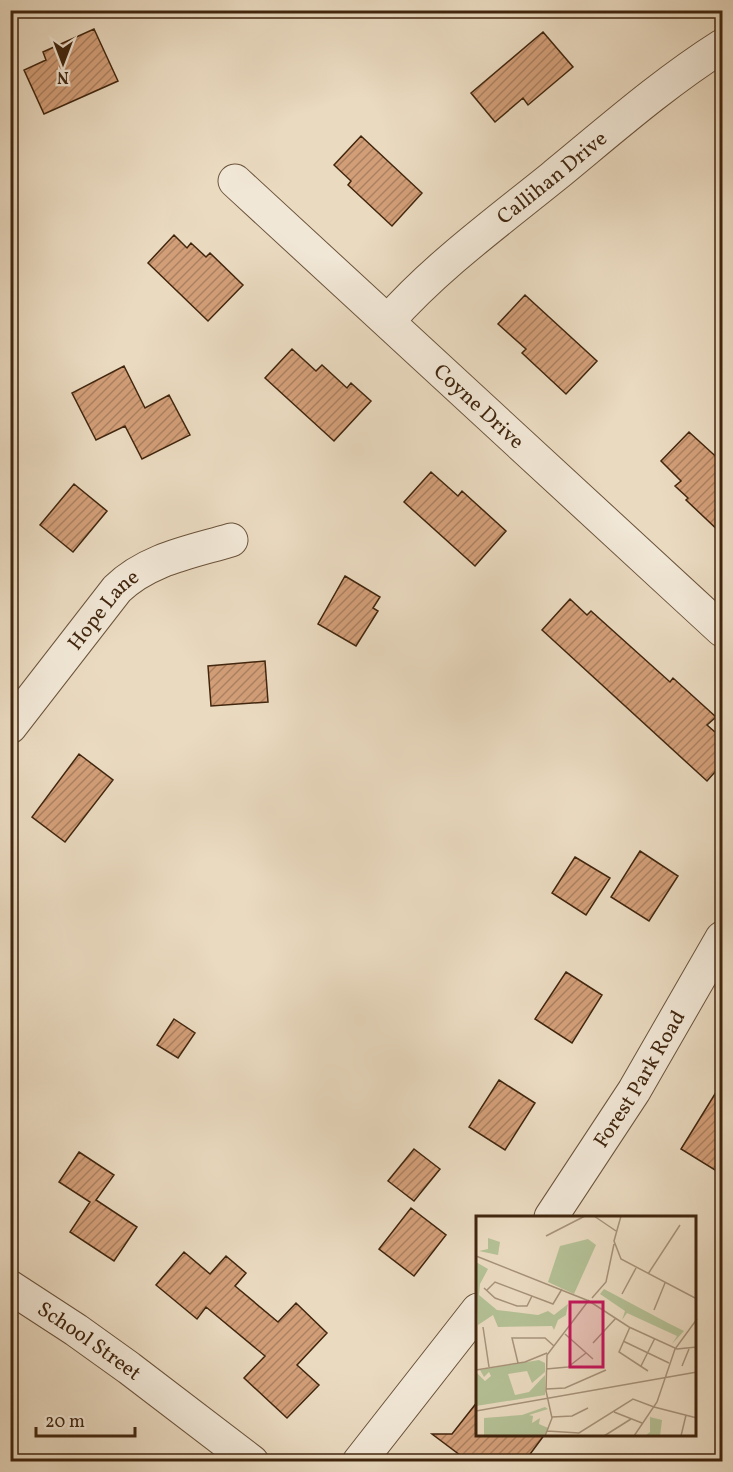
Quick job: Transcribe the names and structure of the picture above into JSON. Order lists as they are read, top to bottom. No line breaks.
{"streets":{"street":["Callihan Drive","Coyne Drive","Hope Lane","Forest Park Road","School Street"]},"crossings":[["Callihan Drive","Coyne Drive"]],"scale_bar":"20 m","north":"bottom"}
